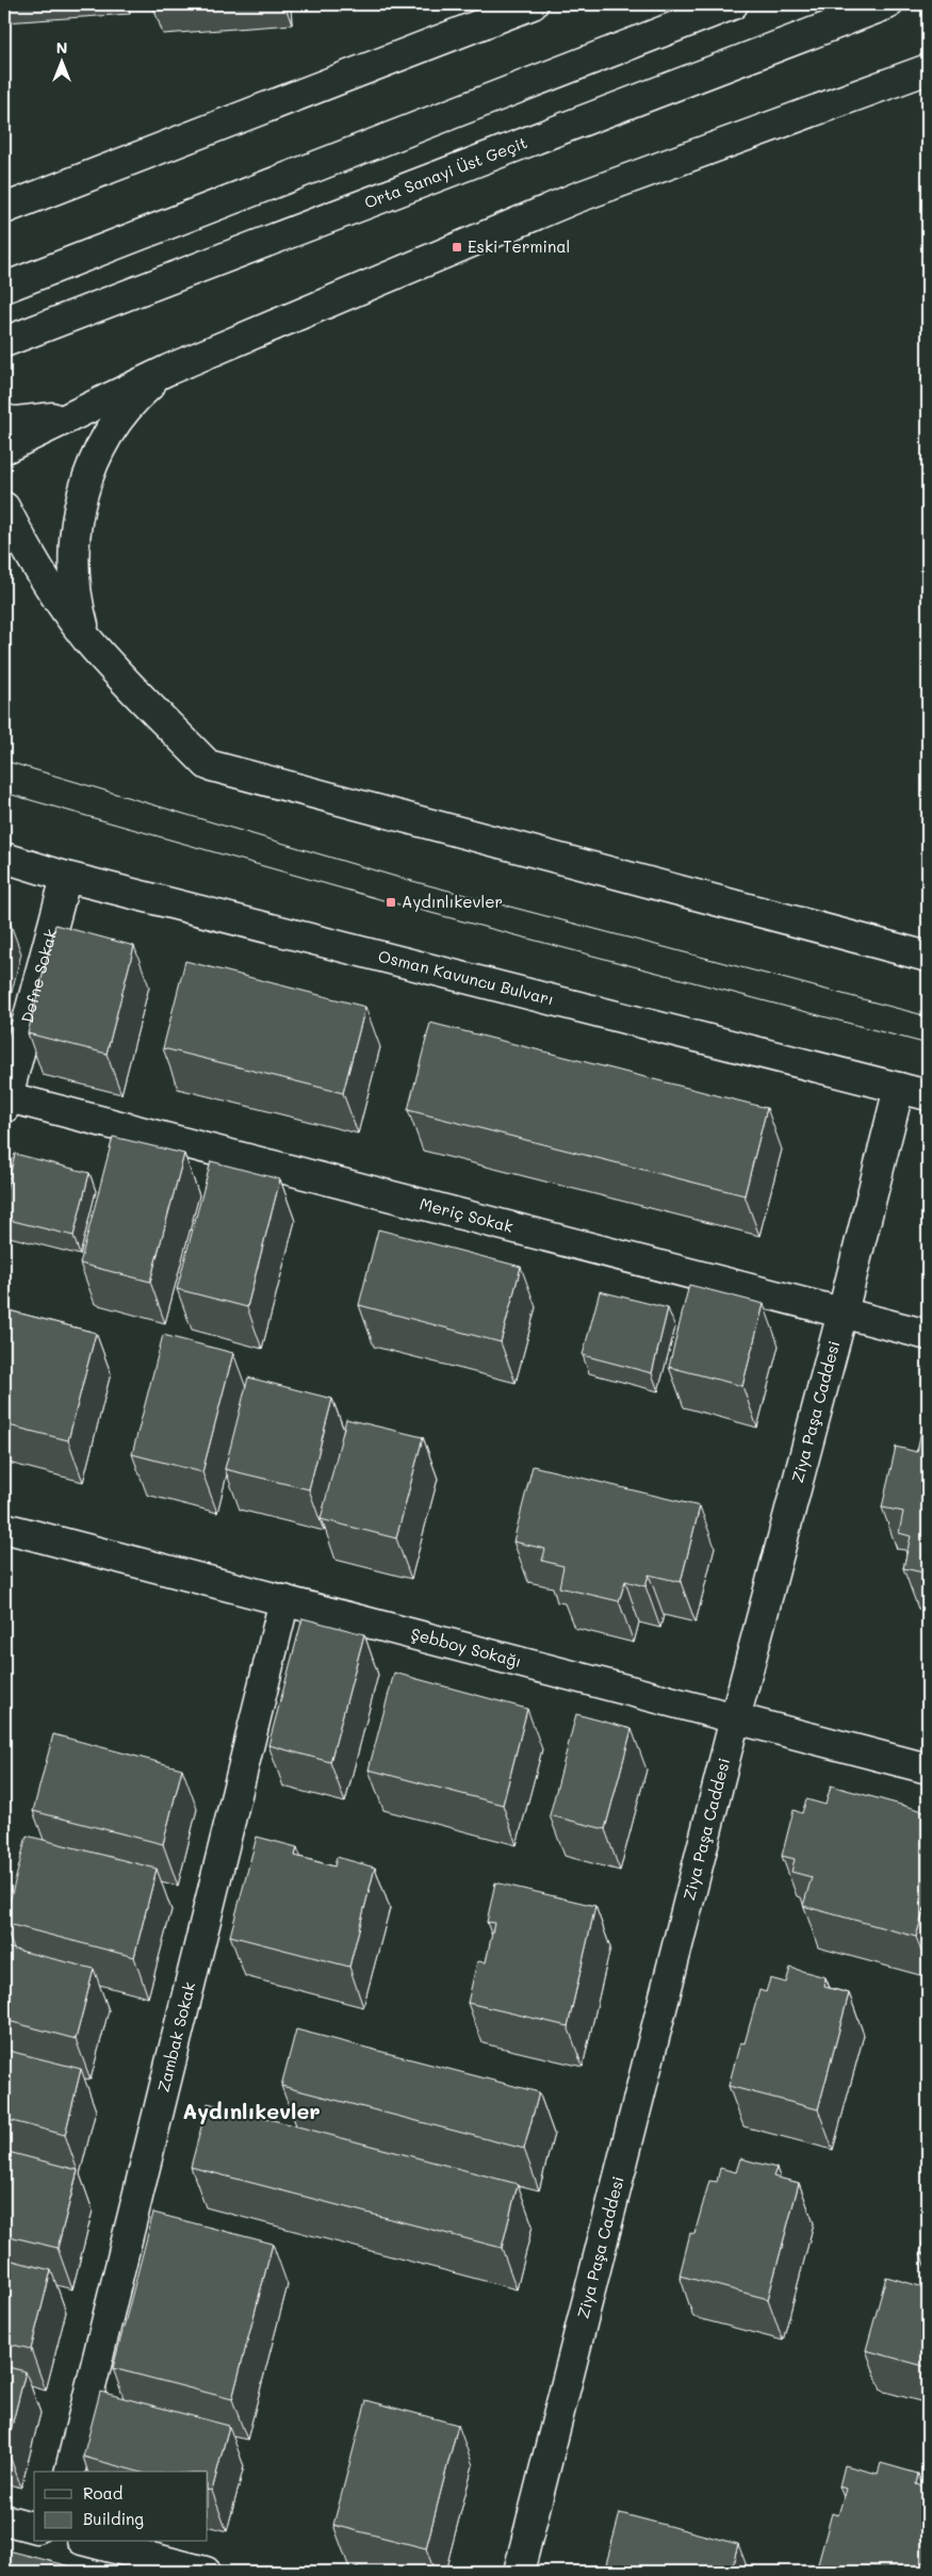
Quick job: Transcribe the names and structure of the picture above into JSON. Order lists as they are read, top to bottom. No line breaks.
{"streets":{"main road":["Orta Sanayi Üst Geçit","Defne Sokak","Osman Kavuncu Bulvarı","Meriç Sokak","Ziya Paşa Caddesi","Şebboy Sokağı","Zambak Sokak"]},"crossings":[["Defne Sokak","Osman Kavuncu Bulvarı"],["Defne Sokak","Meriç Sokak"],["Osman Kavuncu Bulvarı","Ziya Paşa Caddesi"],["Meriç Sokak","Ziya Paşa Caddesi"],["Ziya Paşa Caddesi","Şebboy Sokağı"],["Şebboy Sokağı","Zambak Sokak"]],"districts":["Aydınlıkevler"],"places":{"transit":["Eski Terminal","Aydınlıkevler"]},"legend":["Road","Building"],"north":"top"}
